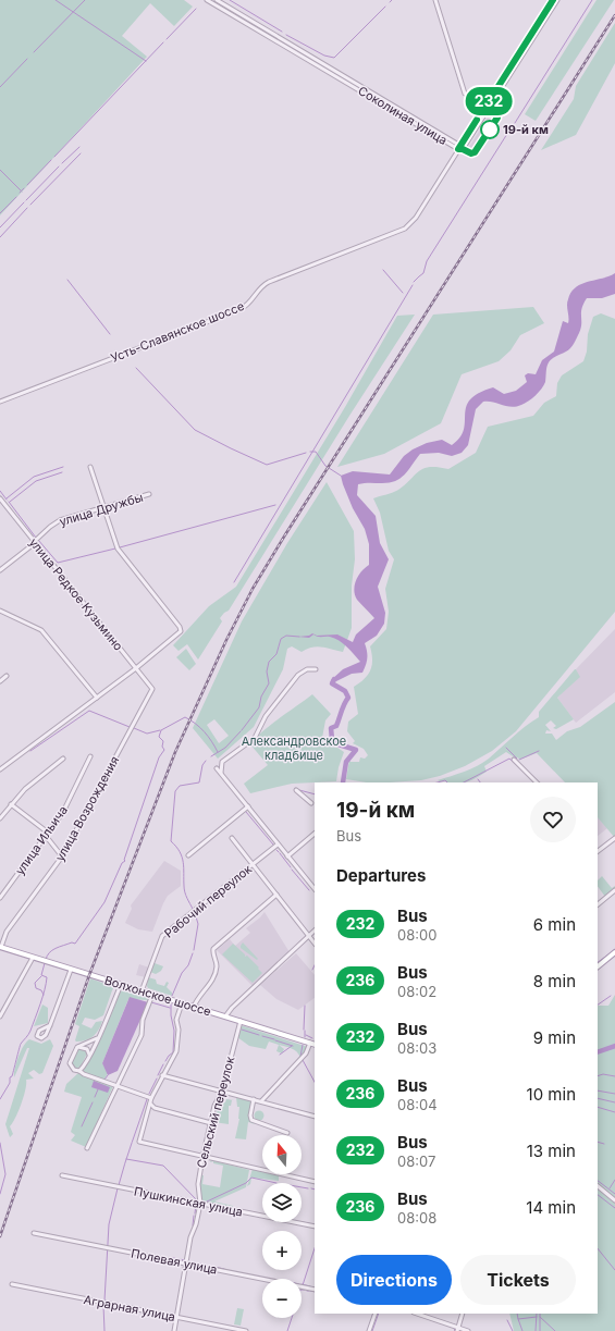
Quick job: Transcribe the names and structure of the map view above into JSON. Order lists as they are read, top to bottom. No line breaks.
{"streets":{"main road":["Волхонское шоссе"],"street":["Соколиная улица","Усть-Славянское шоссе","улица Дружбы","улица Редкое Кузьмино","улица Возрождения","улица Ильича","Рабочий переулок","Сельский переулок","Пушкинская улица","Полевая улица","Аграрная улица"]},"crossings":[["Соколиная улица","Усть-Славянское шоссе"],["улица Дружбы","улица Редкое Кузьмино"],["улица Редкое Кузьмино","улица Возрождения"],["улица Возрождения","Волхонское шоссе"],["Рабочий переулок","Волхонское шоссе"],["Волхонское шоссе","Сельский переулок"],["Сельский переулок","Пушкинская улица"],["Сельский переулок","Полевая улица"],["Сельский переулок","Аграрная улица"]],"parks":["Александровское кладбище"],"places":["19-й км"],"lines":["bus line 232"],"north":"top","page":{"on_map":"232","heading":[["19-й км","Bus"],"Departures"],"list":[{"mark":"232","name":"Bus","note":"08:00","value":"6 min"},{"mark":"236","name":"Bus","note":"08:02","value":"8 min"},{"mark":"232","name":"Bus","note":"08:03","value":"9 min"},{"mark":"236","name":"Bus","note":"08:04","value":"10 min"},{"mark":"232","name":"Bus","note":"08:07","value":"13 min"},{"mark":"236","name":"Bus","note":"08:08","value":"14 min"}],"map_buttons":["+","−"],"buttons":["Directions","Tickets"]}}
